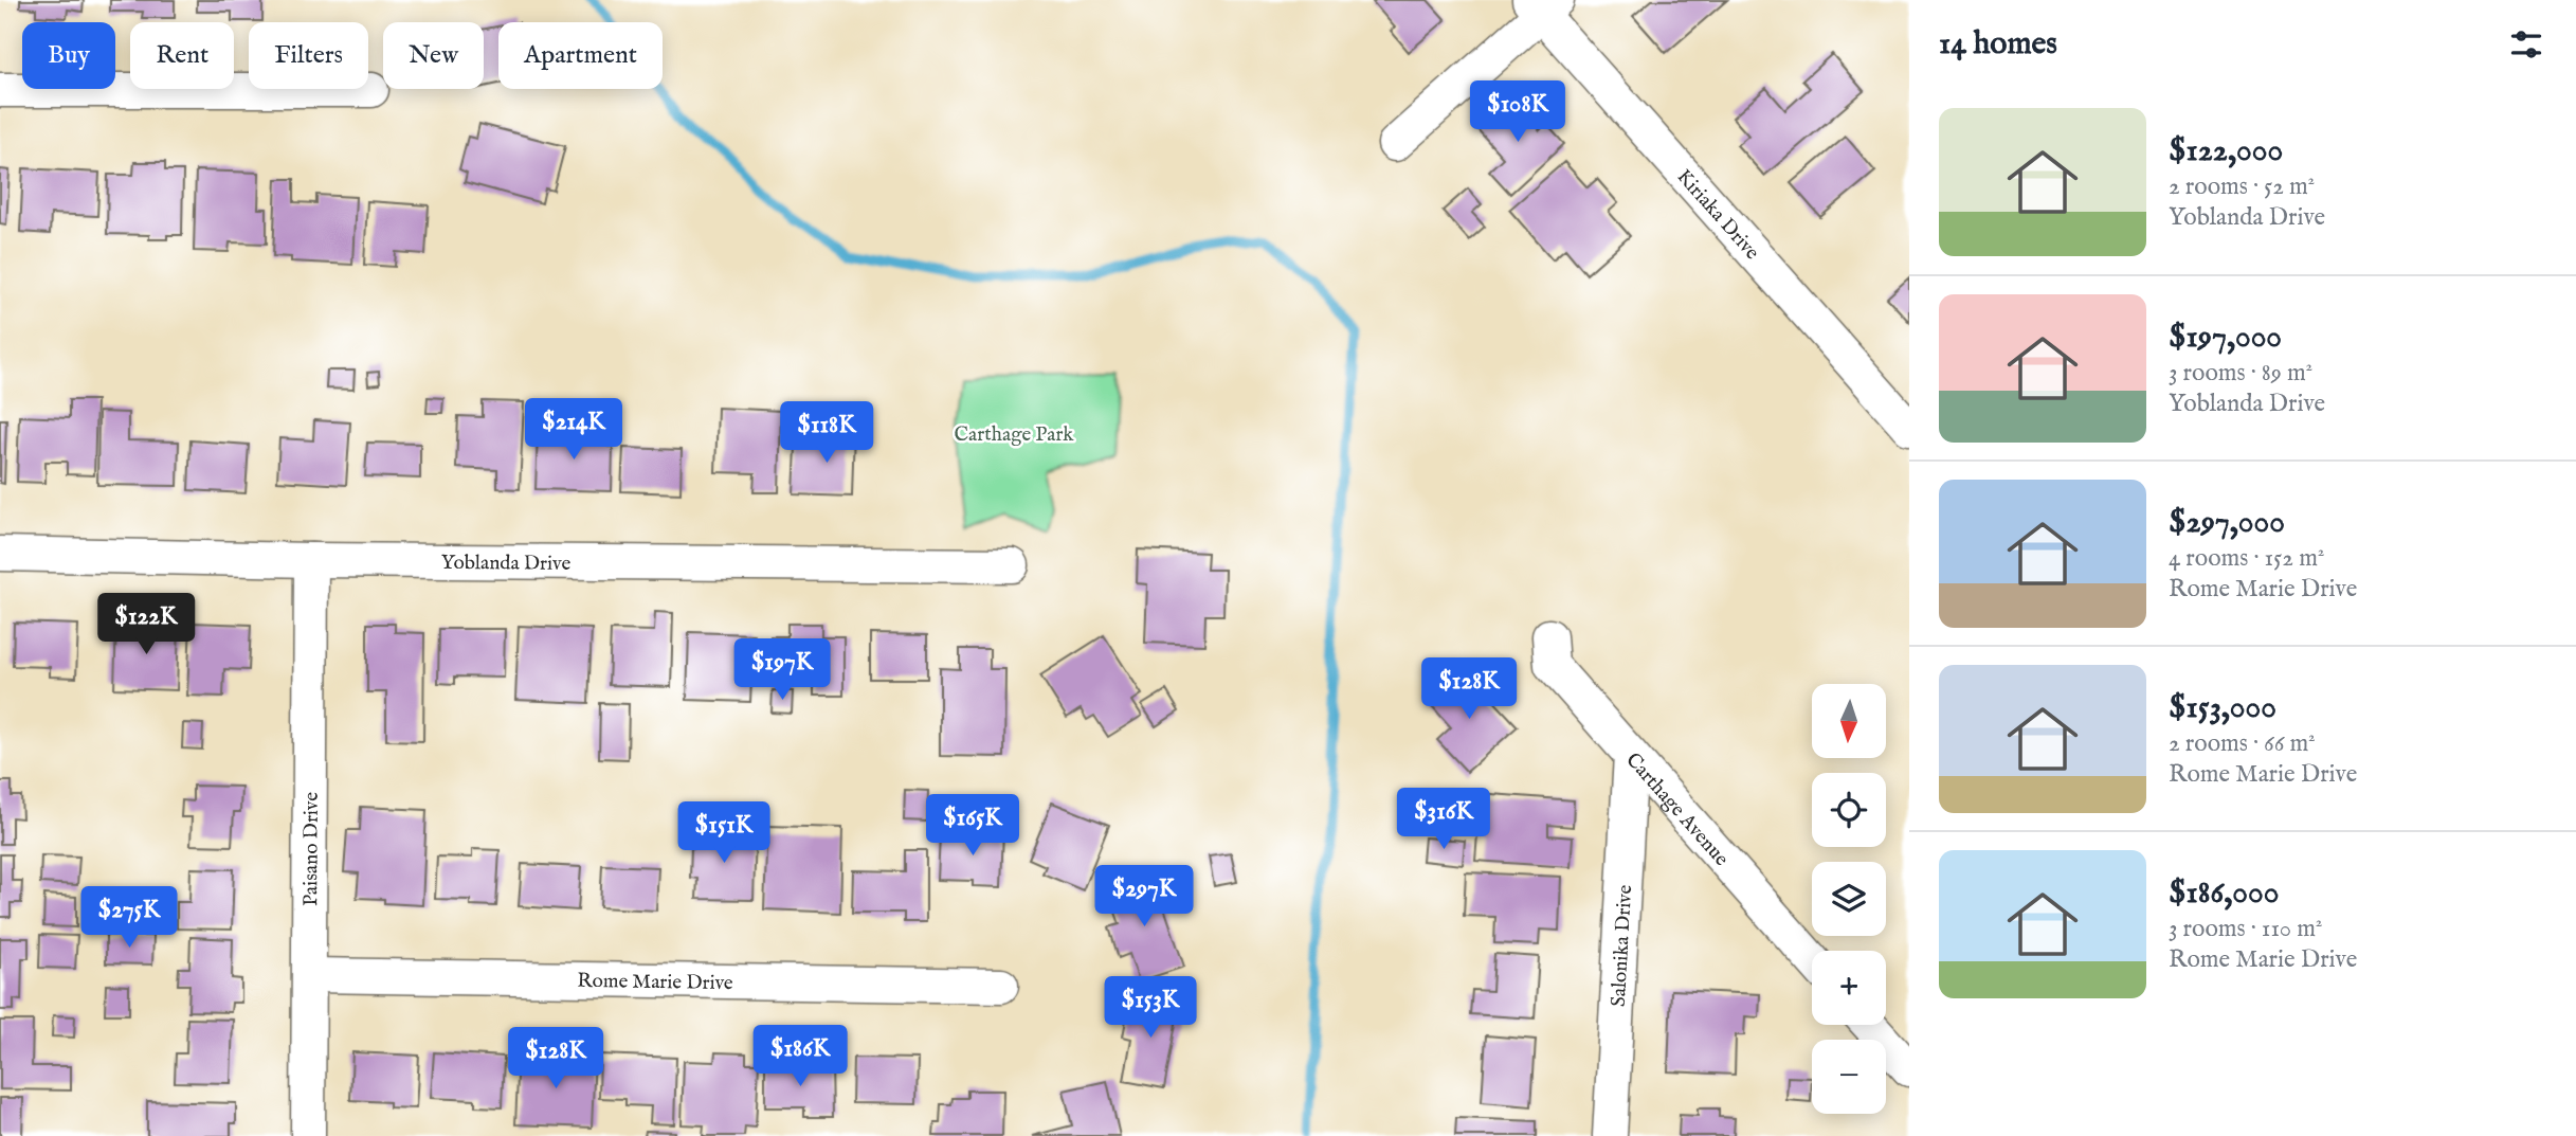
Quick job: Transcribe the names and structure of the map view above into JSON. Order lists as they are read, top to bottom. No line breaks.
{"streets":{"street":["Kiriaka Drive","Yoblanda Drive","Carthage Avenue","Paisano Drive","Salonika Drive","Rome Marie Drive"]},"crossings":[["Yoblanda Drive","Paisano Drive"],["Carthage Avenue","Salonika Drive"],["Paisano Drive","Rome Marie Drive"]],"parks":["Carthage Park"],"north":"bottom","page":{"heading":"14 homes","chip":["Buy","Rent","Filters","New","Apartment"],"price":["$108K","$214K","$118K","$122K","$197K","$128K","$316K","$165K","$151K","$297K","$275K","$153K","$186K","$128K"],"list":[{"name":"$122,000","note":"2 rooms · 52 m² · Yoblanda Drive"},{"name":"$197,000","note":"3 rooms · 89 m² · Yoblanda Drive"},{"name":"$297,000","note":"4 rooms · 152 m² · Rome Marie Drive"},{"name":"$153,000","note":"2 rooms · 66 m² · Rome Marie Drive"},{"name":"$186,000","note":"3 rooms · 110 m² · Rome Marie Drive"}],"map_buttons":["+","−"]}}
